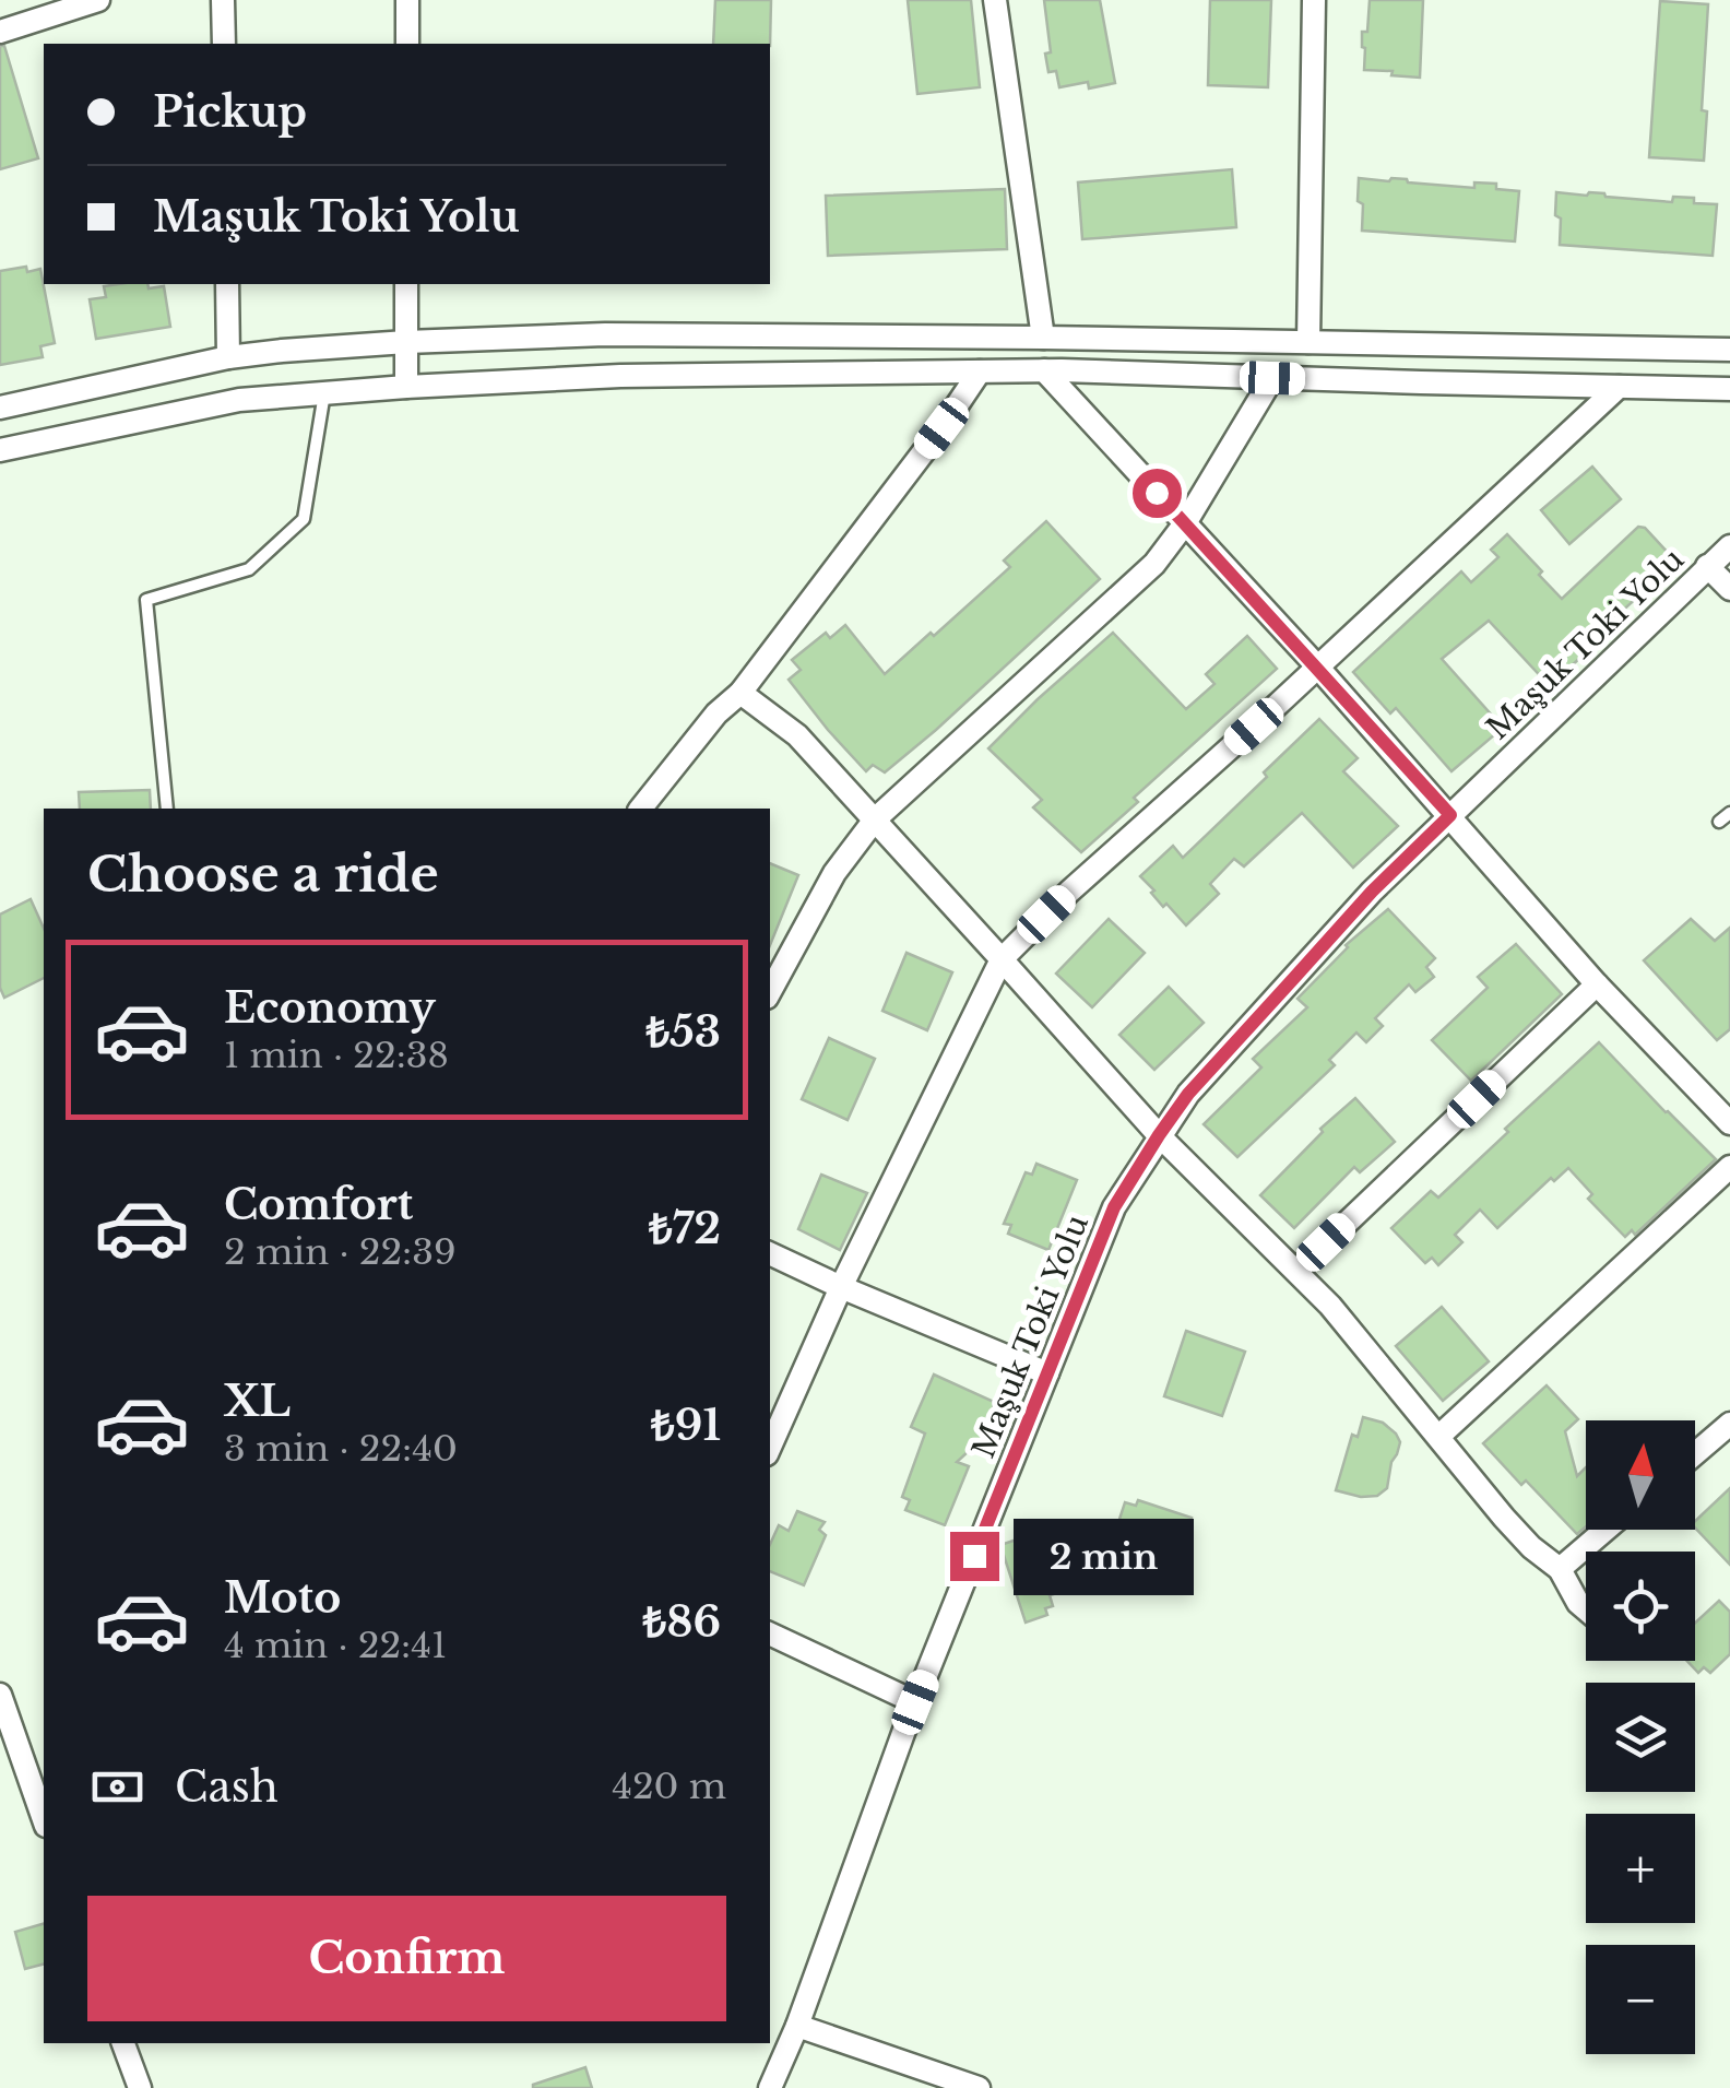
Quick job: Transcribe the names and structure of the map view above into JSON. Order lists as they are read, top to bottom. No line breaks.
{"streets":{"street":["Maşuk Toki Yolu"]},"north":"top","page":{"banner":["Pickup","Maşuk Toki Yolu"],"heading":"Choose a ride","list":[{"name":"Economy","note":"1 min · 22:38","value":"₺53"},{"name":"Comfort","note":"2 min · 22:39","value":"₺72"},{"name":"XL","note":"3 min · 22:40","value":"₺91"},{"name":"Moto","note":"4 min · 22:41","value":"₺86"}],"map_buttons":["+","−"],"bubble":"2 min","pay":["Cash","420 m"],"buttons":"Confirm"}}
